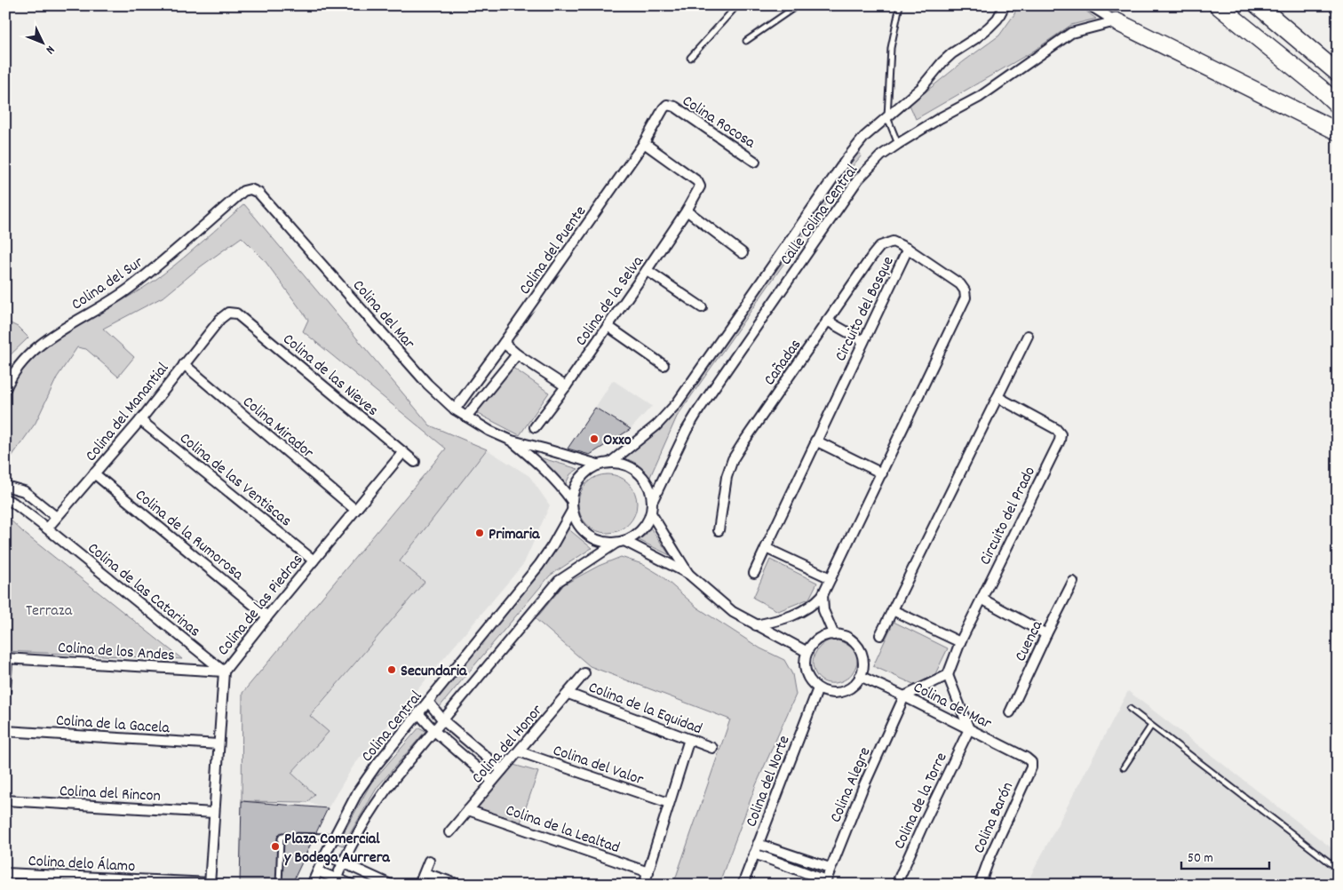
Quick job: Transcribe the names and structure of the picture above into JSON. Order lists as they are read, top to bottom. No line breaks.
{"streets":{"street":["Colina Rocosa","Calle Colina Central","Colina del Puente","Colina del Sur","Colina de la Selva","Circuito del Bosque","Colina del Mar","Cañadas","Colina de las Nieves","Colina del Manantial","Colina Mirador","Colina de las Ventiscas","Circuito del Prado","Colina de la Rumorosa","Colina de las Catarinas","Colina de las Piedras","Cuenca","Colina de los Andes","Colina de la Equidad","Colina de la Gacela","Colina Central","Colina del Honor","Colina del Valor","Colina del Norte","Colina Alegre","Colina del Rincon","Colina de la Torre","Colina Barón","Colina de la Lealtad","Colina delo Álamo"]},"crossings":[["Colina Rocosa","Colina del Puente"],["Calle Colina Central","Colina del Mar"],["Calle Colina Central","Colina Central"],["Colina del Puente","Colina de la Selva"],["Colina del Puente","Colina del Mar"],["Colina del Sur","Colina del Mar"],["Circuito del Bosque","Cañadas"],["Colina del Mar","Colina Central"],["Colina del Mar","Colina del Norte"],["Colina del Mar","Colina Alegre"],["Colina del Mar","Colina de la Torre"],["Colina del Mar","Colina Barón"],["Colina de las Nieves","Colina del Manantial"],["Colina de las Nieves","Colina de las Piedras"],["Colina del Manantial","Colina Mirador"],["Colina del Manantial","Colina de las Ventiscas"],["Colina del Manantial","Colina de la Rumorosa"],["Colina del Manantial","Colina de las Catarinas"],["Colina Mirador","Colina de las Piedras"],["Colina de las Ventiscas","Colina de las Piedras"],["Colina de la Rumorosa","Colina de las Piedras"],["Colina de las Catarinas","Colina de las Piedras"],["Colina de las Catarinas","Colina de los Andes"],["Colina de las Piedras","Colina de los Andes"],["Colina de las Piedras","Colina de la Gacela"],["Colina de las Piedras","Colina del Rincon"],["Colina de las Piedras","Colina delo Álamo"],["Colina de la Equidad","Colina del Honor"],["Colina del Honor","Colina del Valor"],["Colina del Honor","Colina de la Lealtad"]],"parks":["Terraza"],"places":["Oxxo","Primaria","Secundaria","Plaza Comercial y Bodega Aurrera"],"scale_bar":"50 m","north":"bottom right"}
